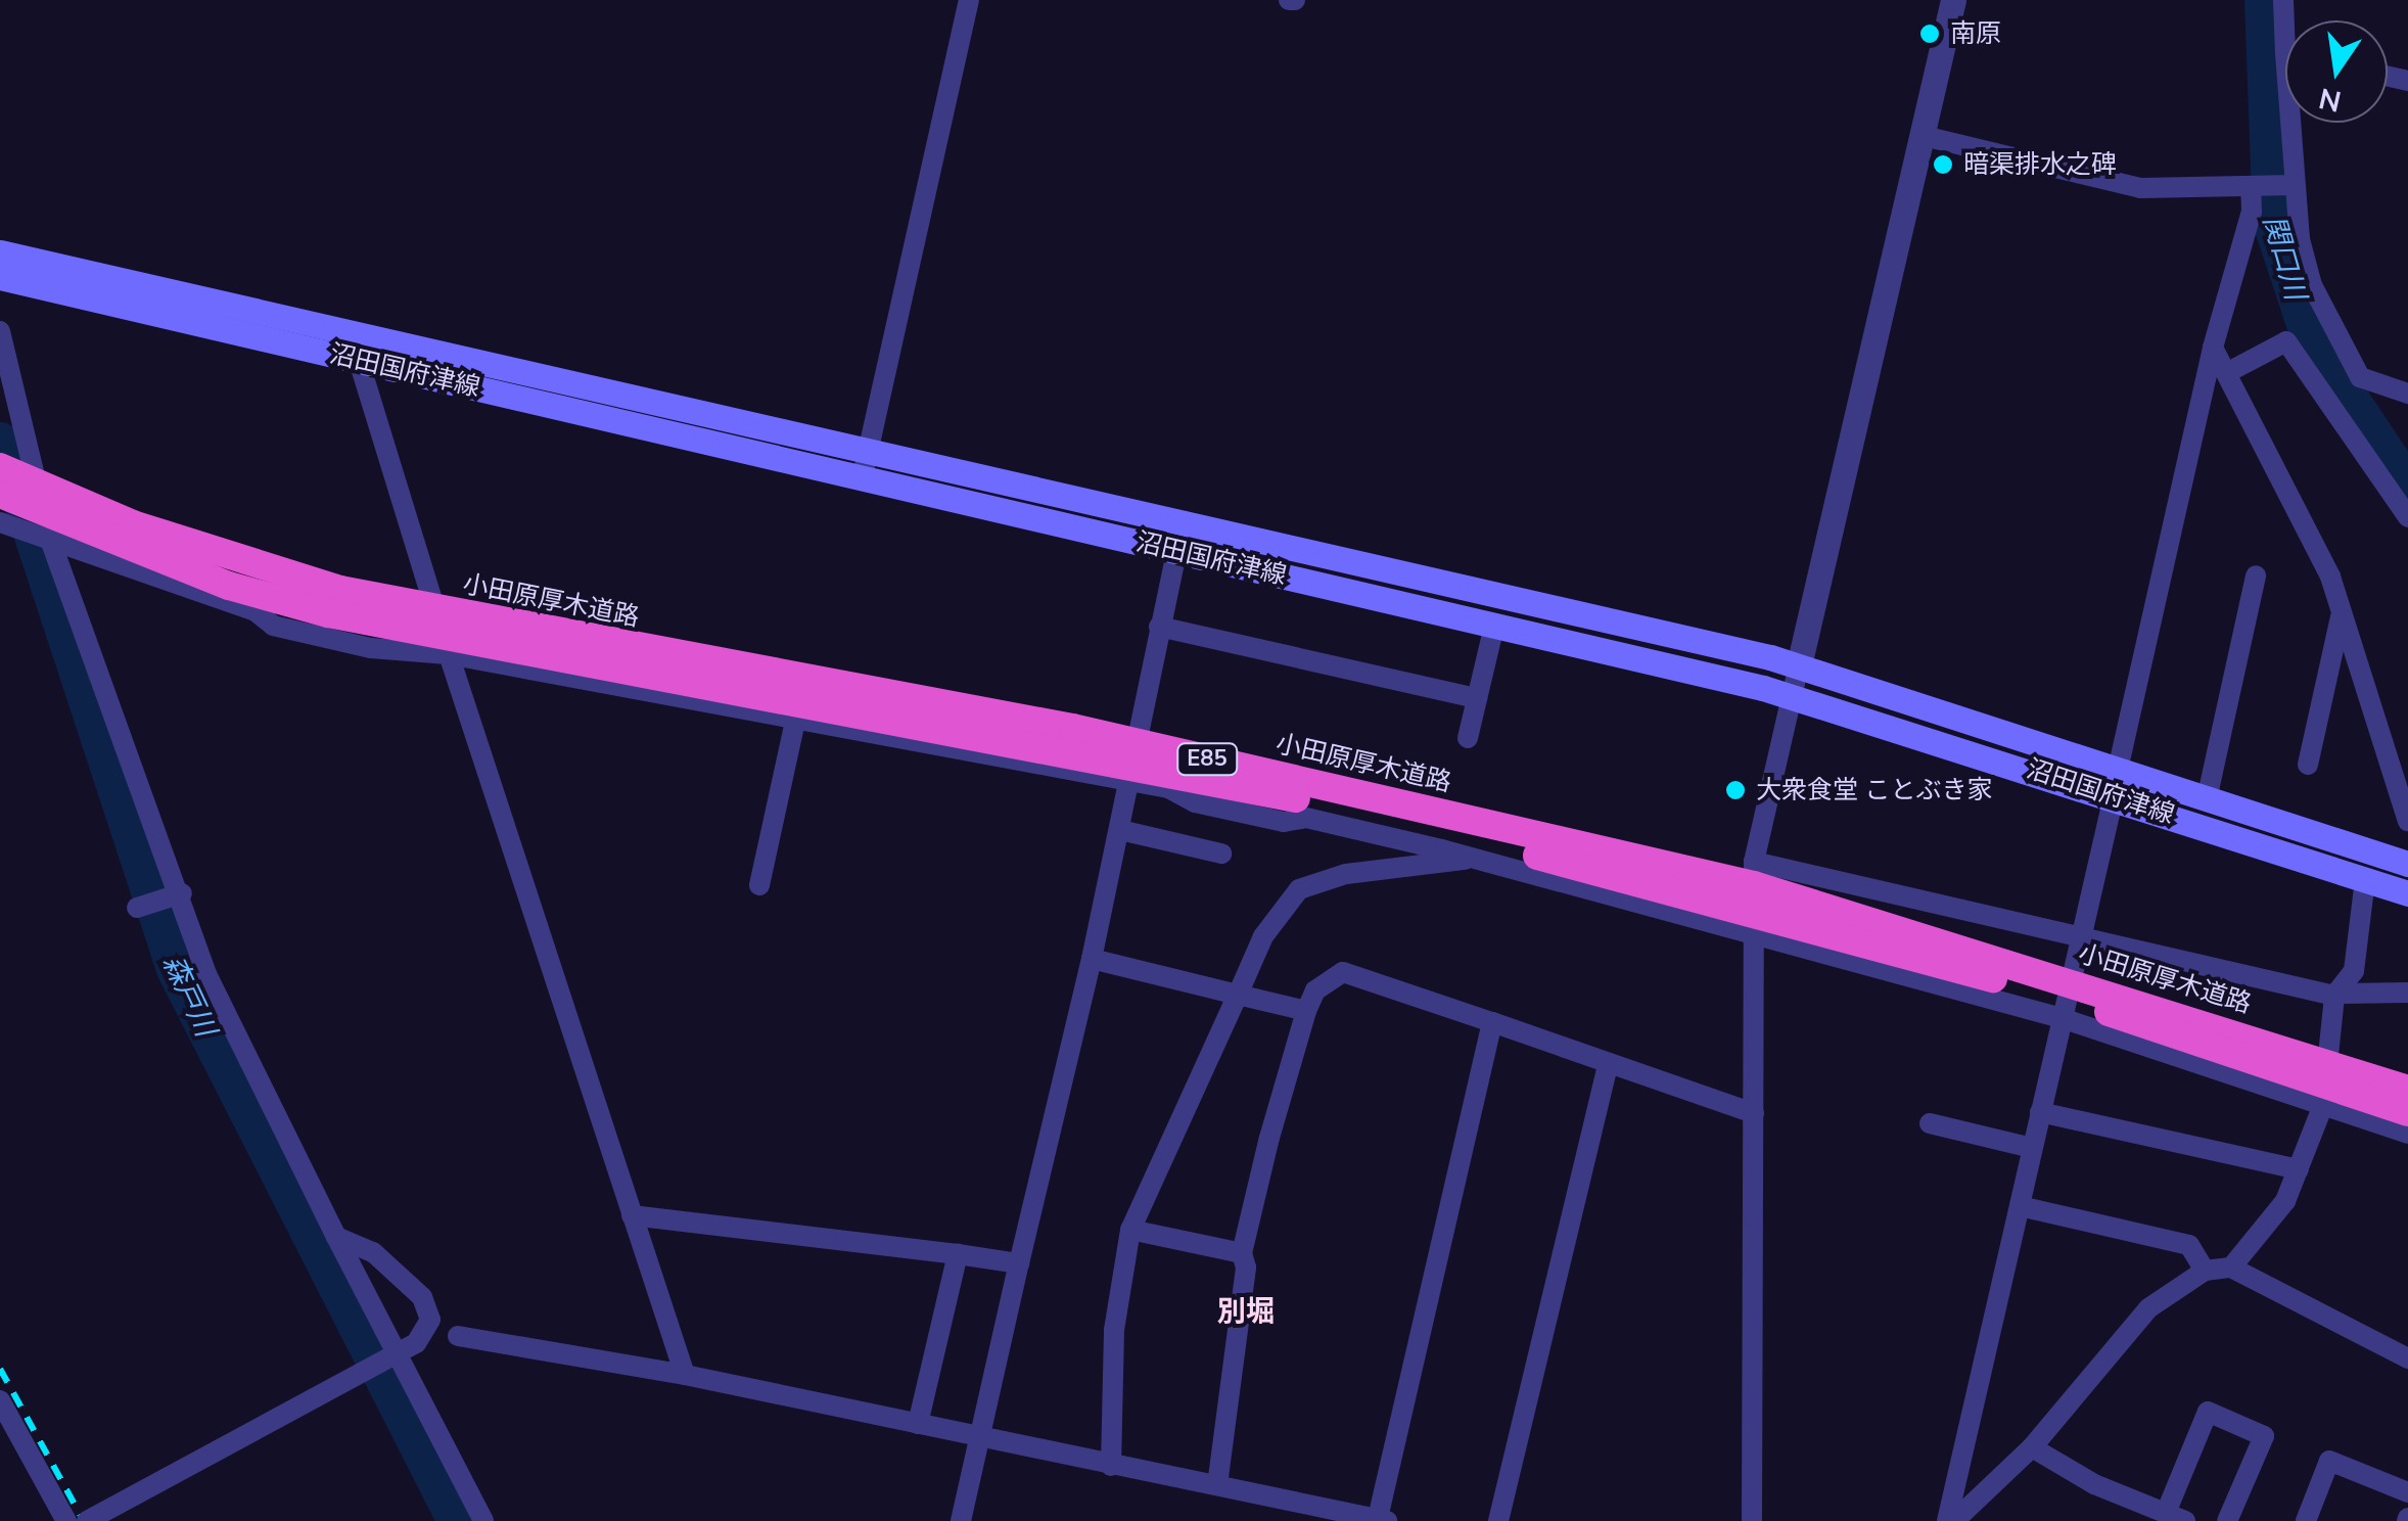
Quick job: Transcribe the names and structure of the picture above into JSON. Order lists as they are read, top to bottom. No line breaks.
{"streets":{"highway":["小田原厚木道路","E85"],"main road":["沼田国府津線"]},"districts":["別堀"],"water":["関口川","森戸川"],"places":["南原","暗渠排水之碑","大衆食堂 ことぶき家"],"north":"bottom"}
